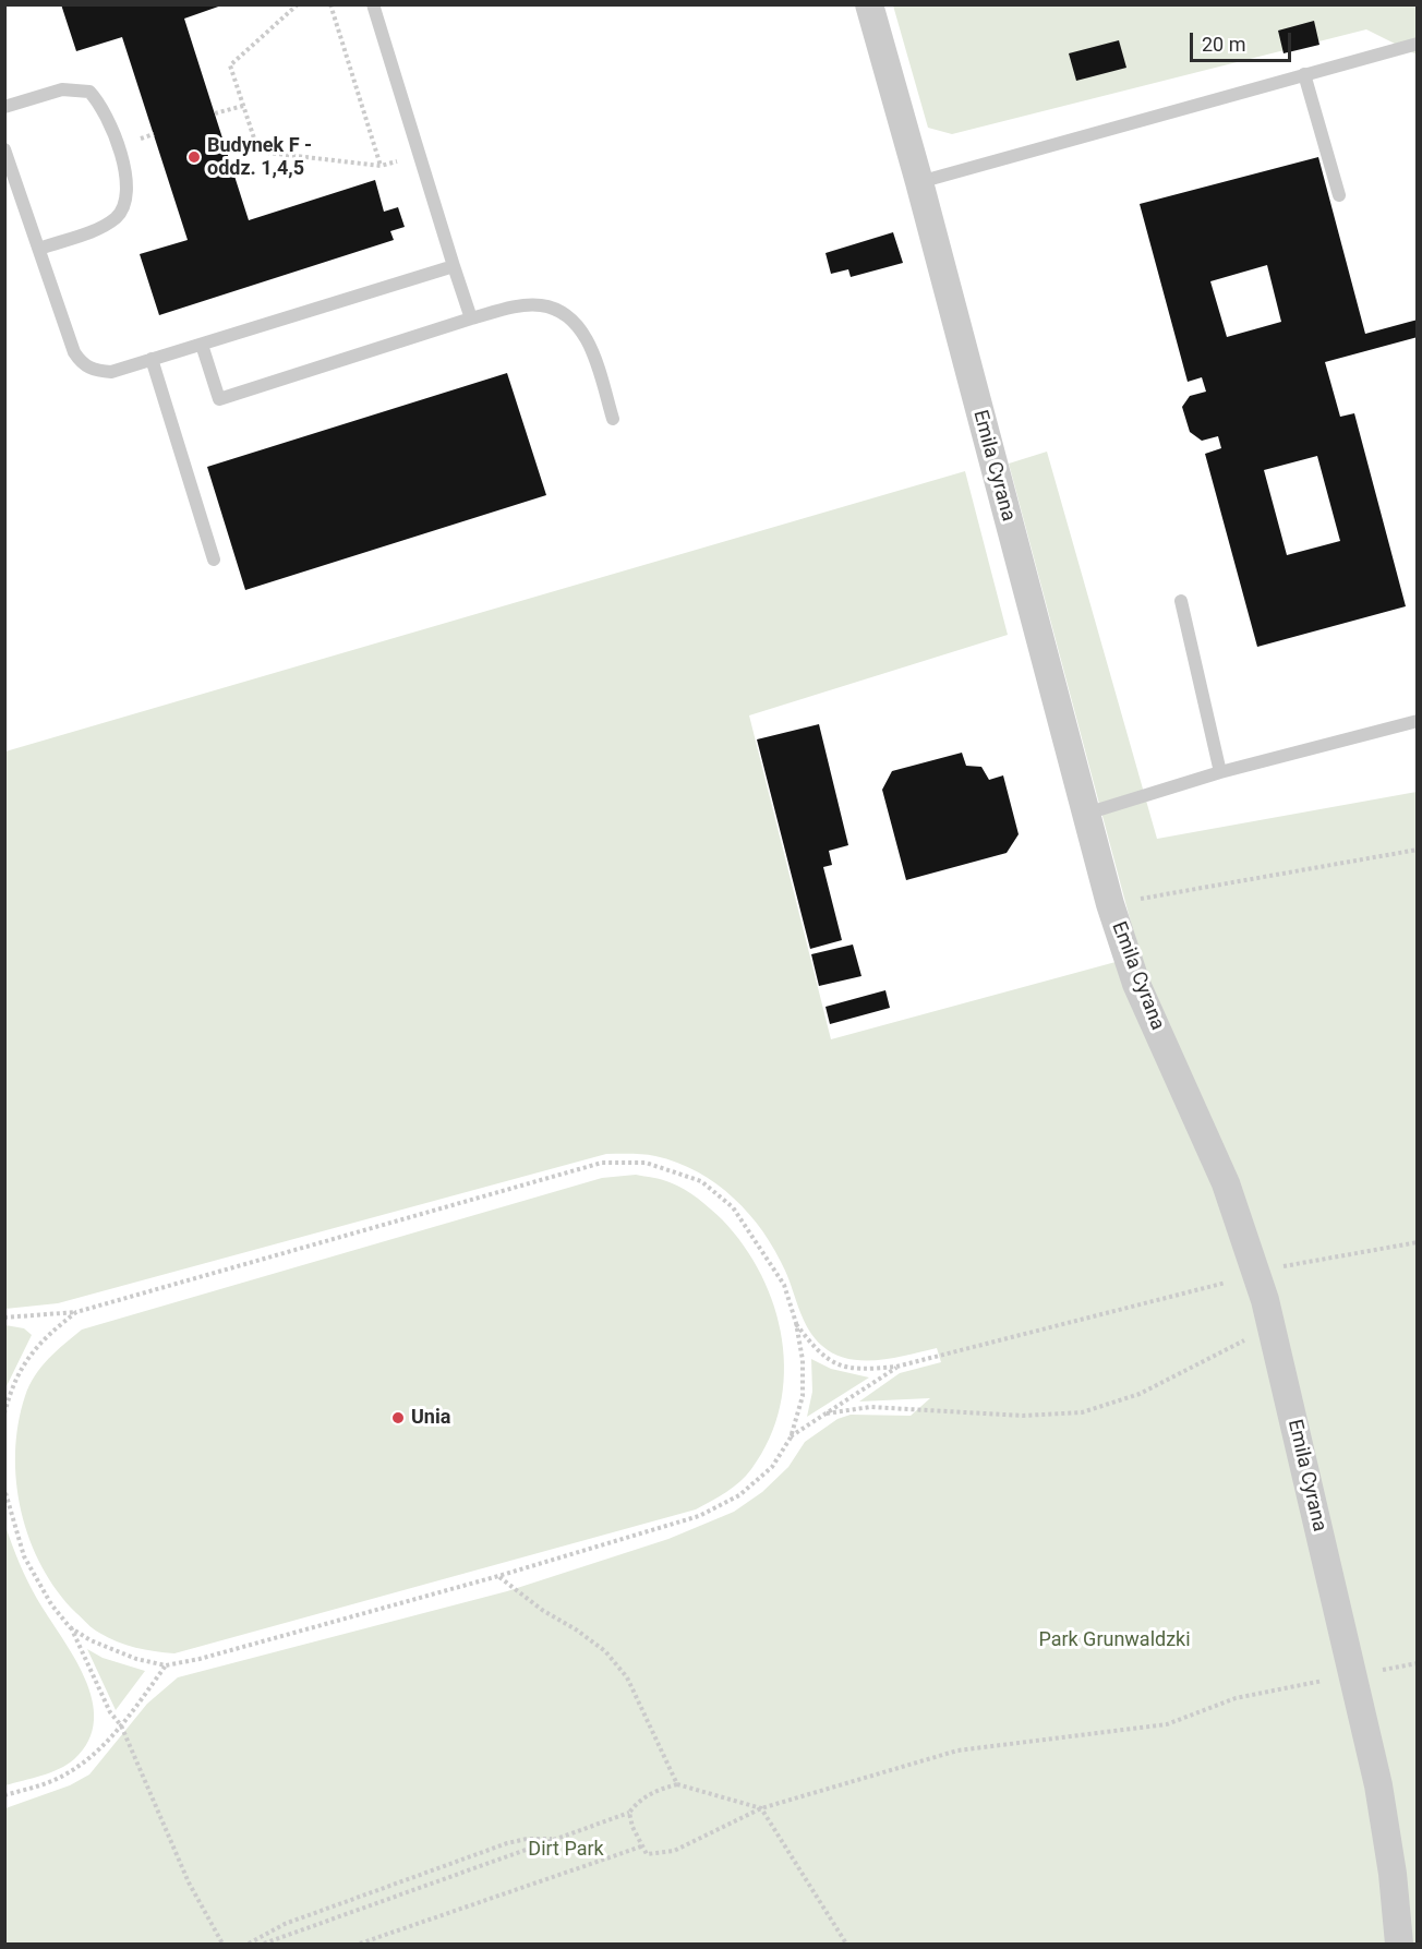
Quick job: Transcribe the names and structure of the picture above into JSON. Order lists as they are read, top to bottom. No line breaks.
{"streets":{"street":["Emila Cyrana"]},"parks":["Park Grunwaldzki","Dirt Park"],"places":["Budynek F - oddz. 1,4,5","Unia"],"scale_bar":"20 m"}
